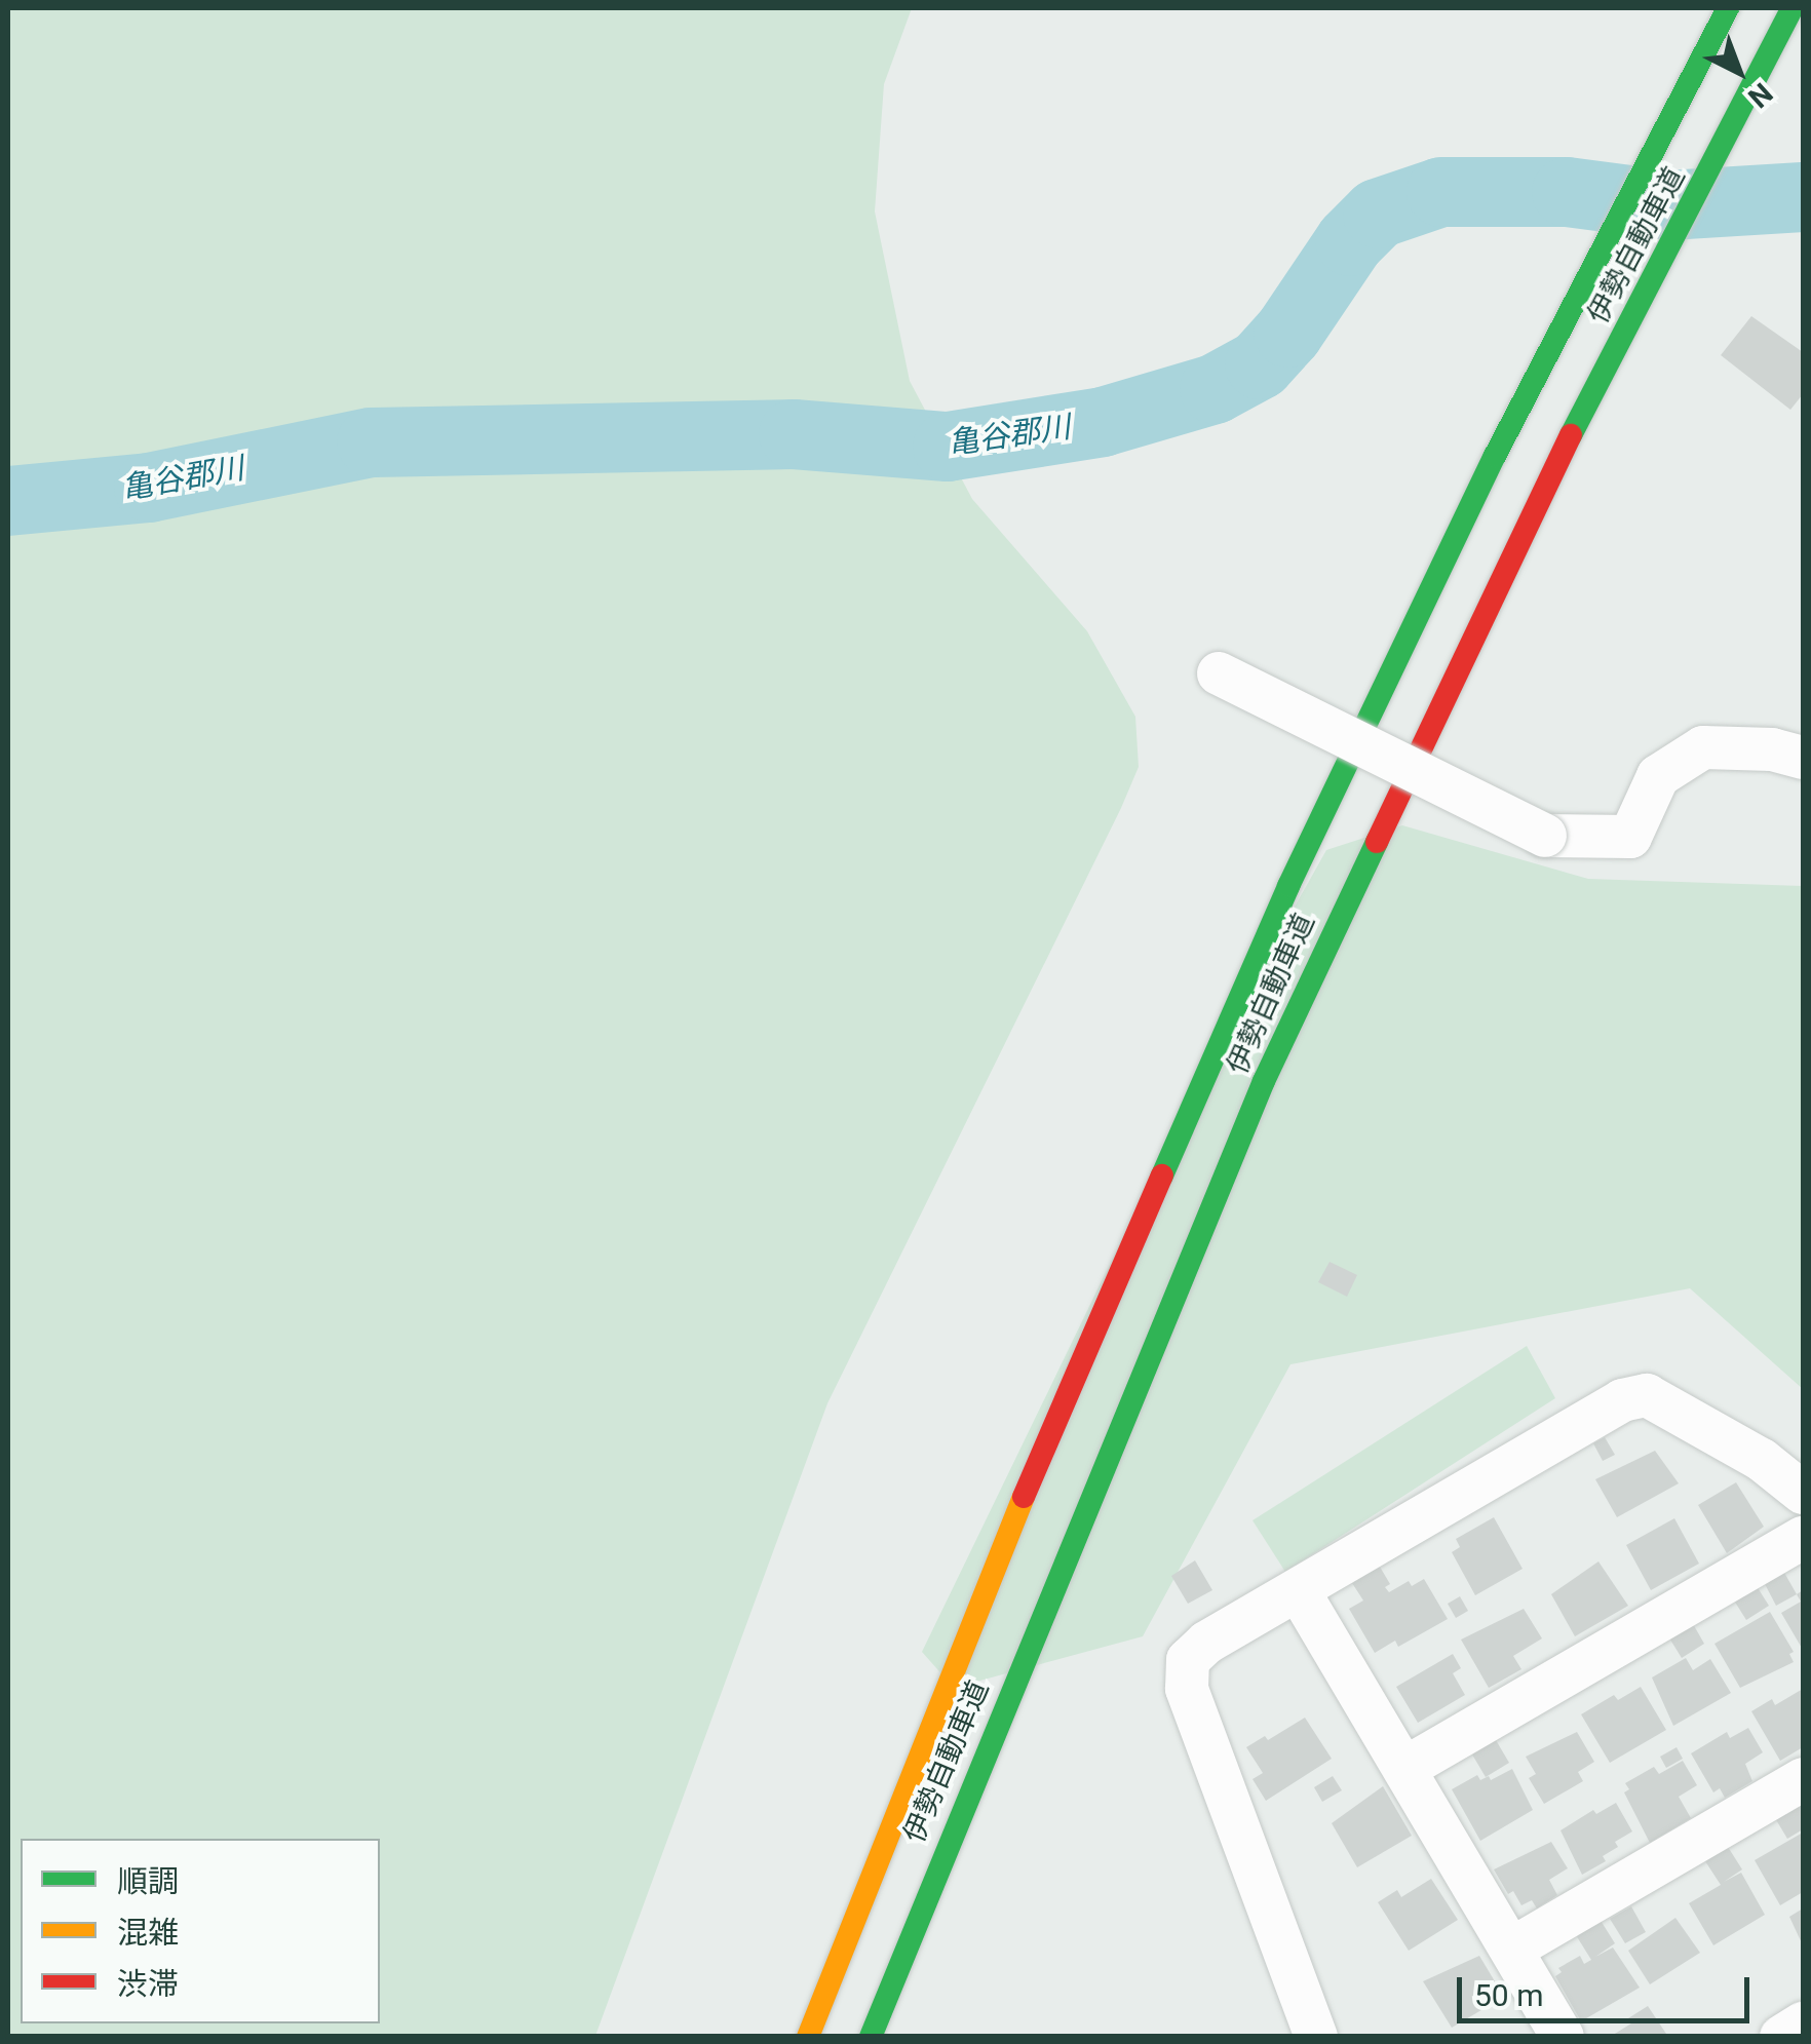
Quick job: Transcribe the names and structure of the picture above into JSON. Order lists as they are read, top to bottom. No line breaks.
{"streets":{"highway":["伊勢自動車道"]},"water":["亀谷郡川"],"legend":["順調","混雑","渋滞"],"scale_bar":"50 m","north":"bottom right"}
